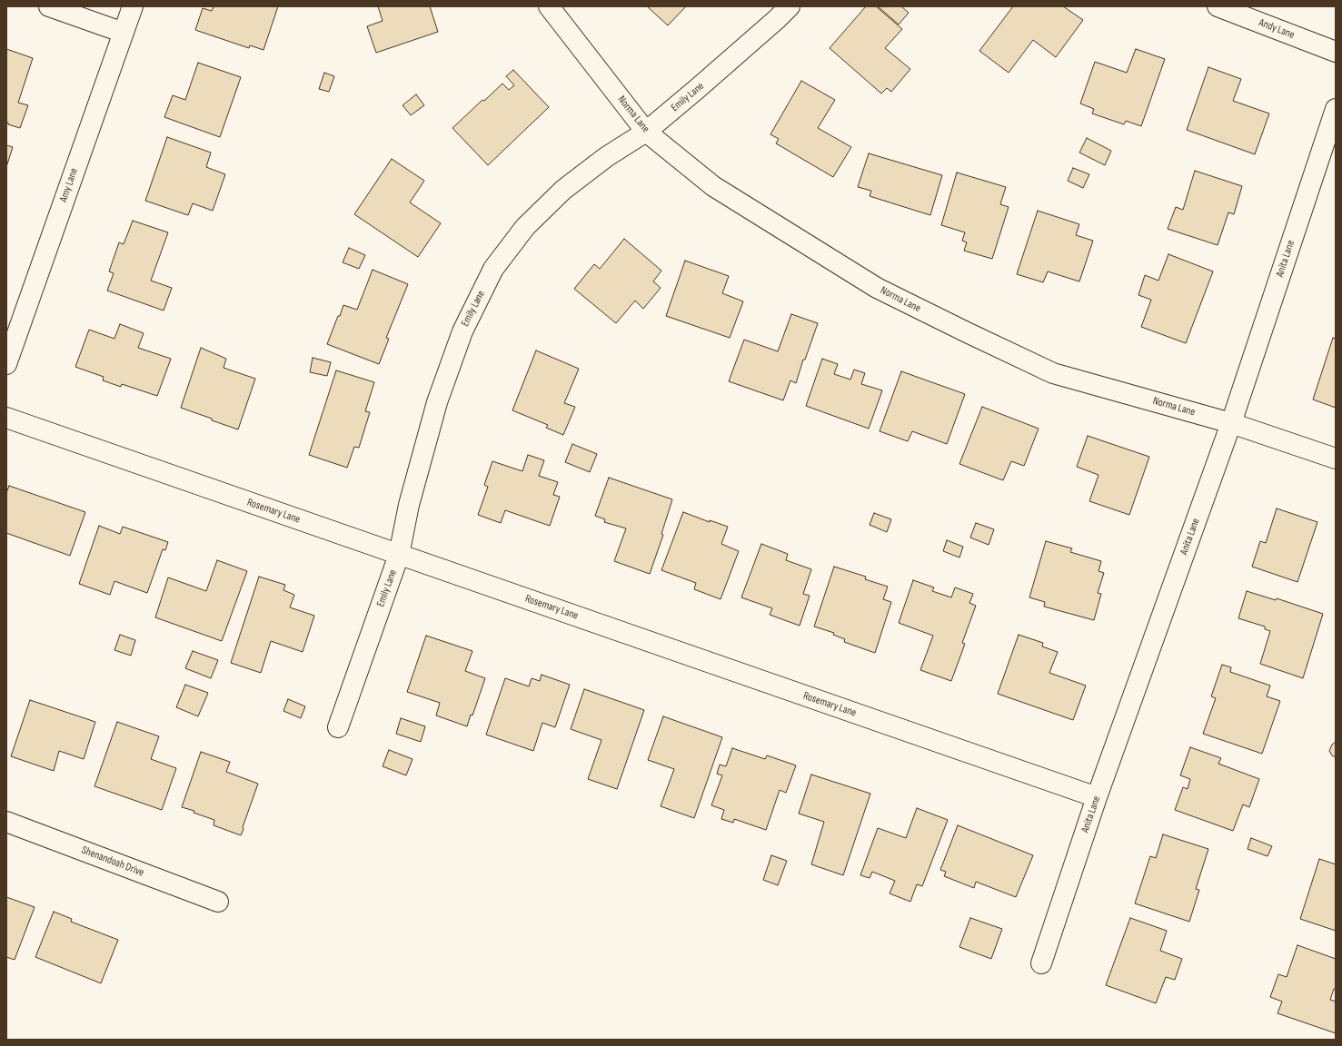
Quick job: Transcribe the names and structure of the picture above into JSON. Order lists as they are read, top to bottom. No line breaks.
{"streets":{"street":["Andy Lane","Emily Lane","Norma Lane","Amy Lane","Anita Lane","Rosemary Lane","Shenandoah Drive"]},"crossings":[["Emily Lane","Norma Lane"],["Emily Lane","Rosemary Lane"],["Norma Lane","Anita Lane"],["Anita Lane","Rosemary Lane"]]}
